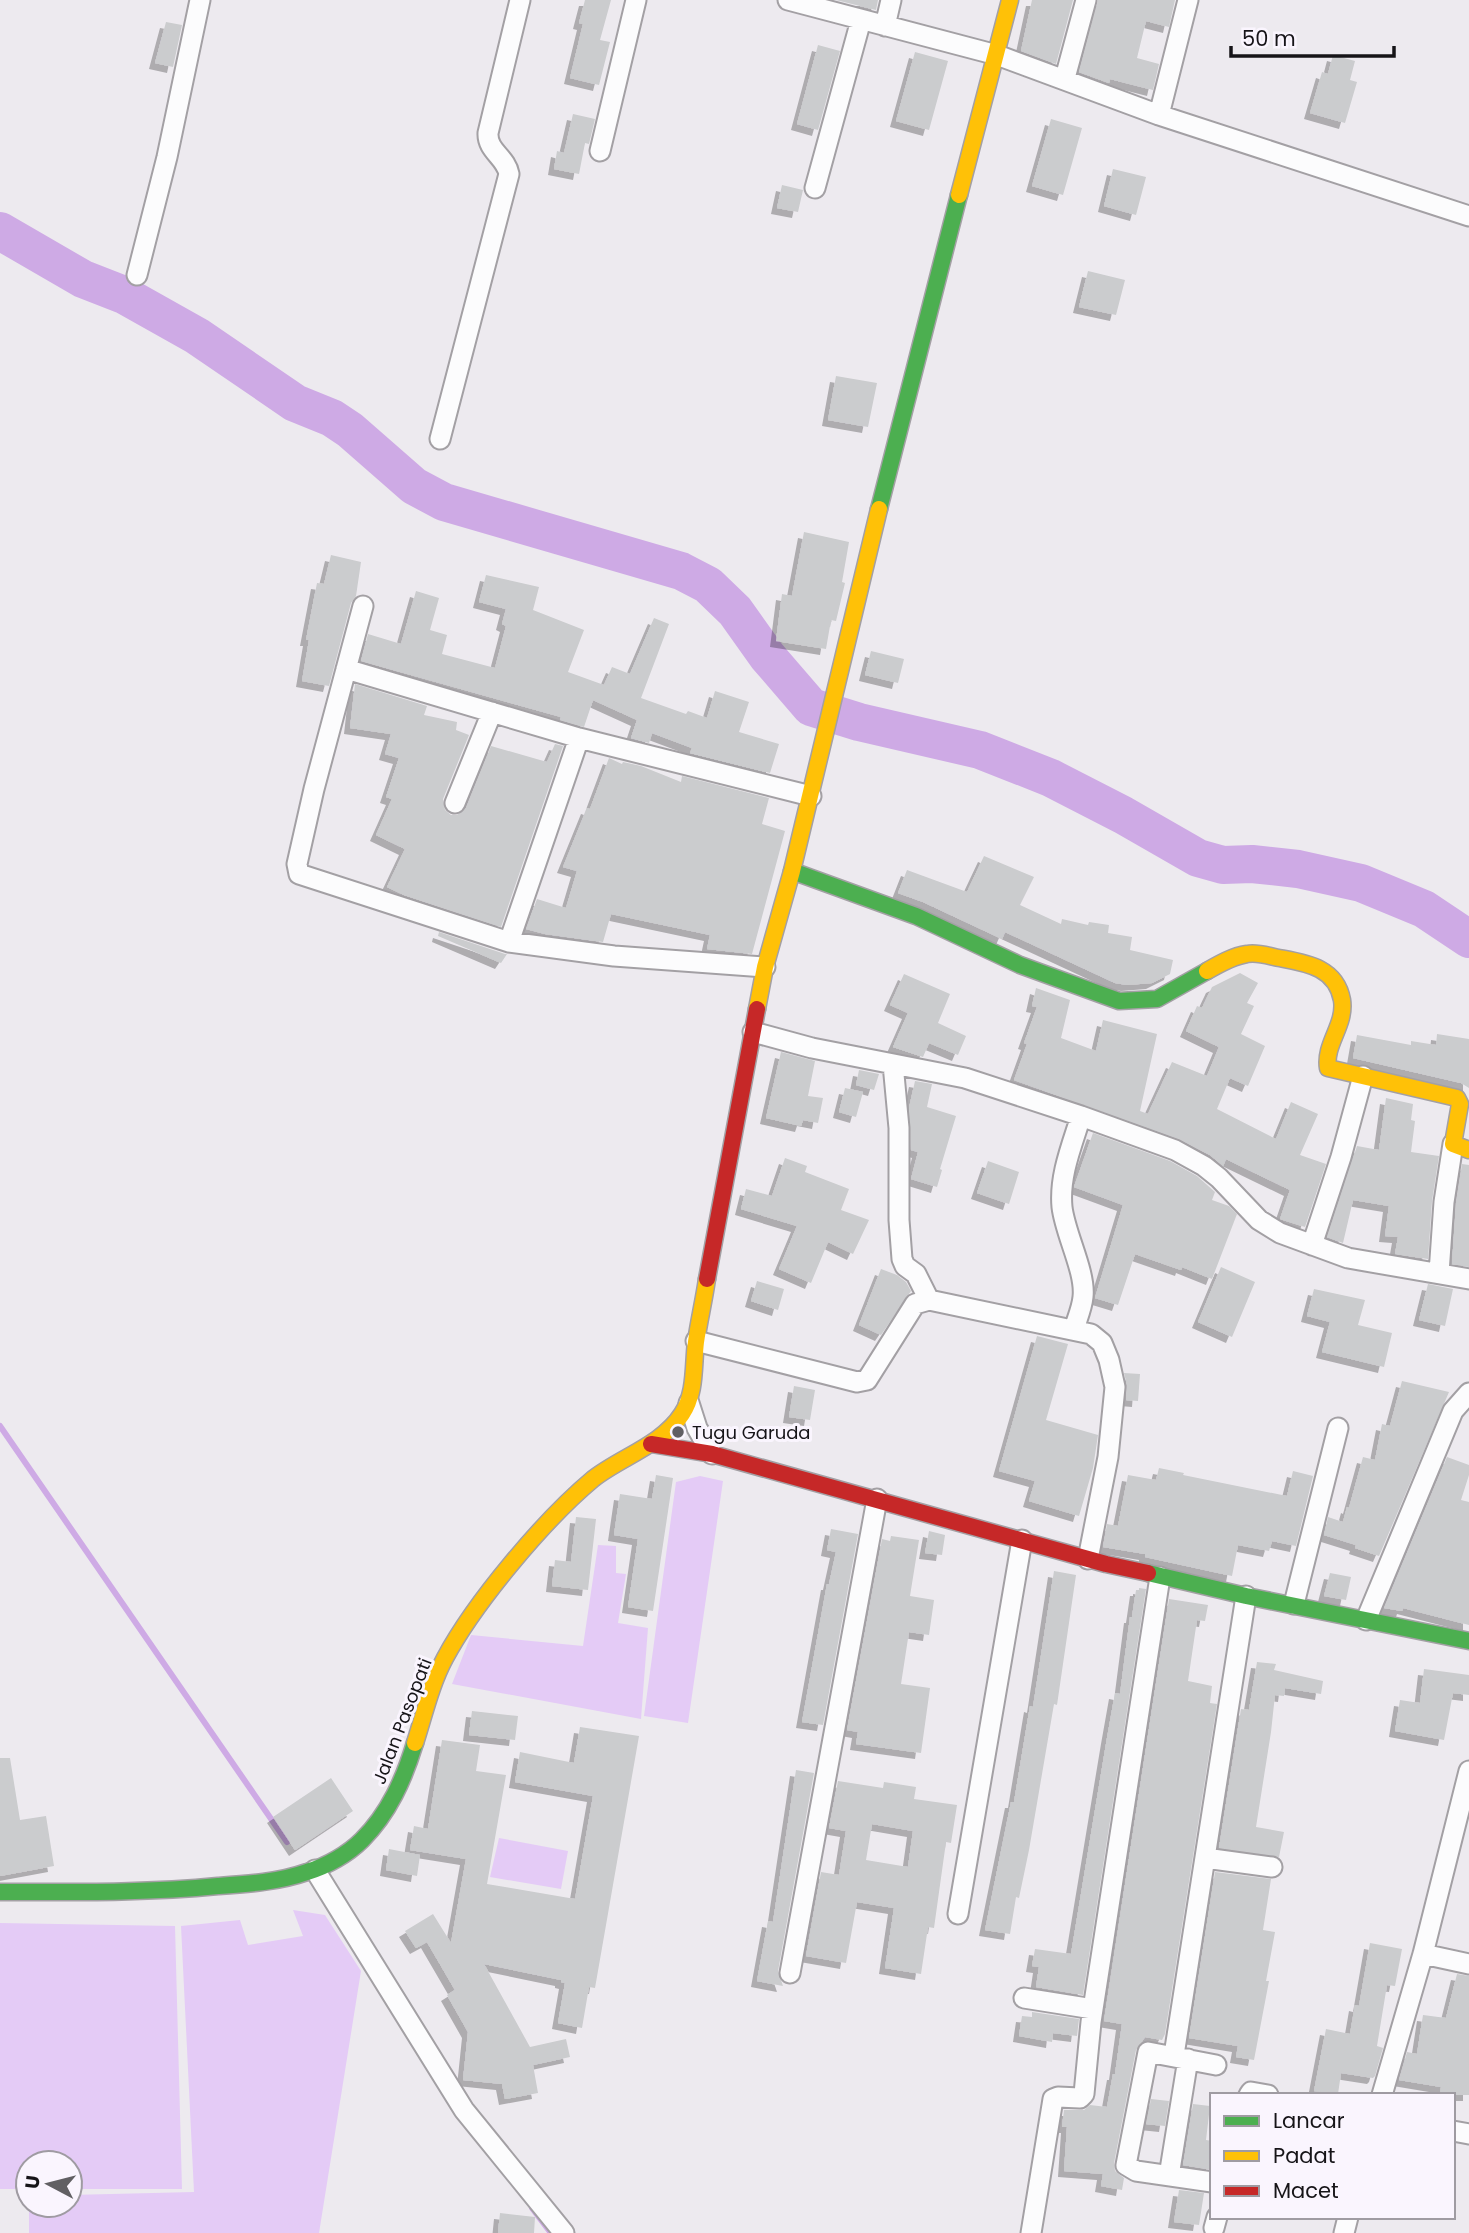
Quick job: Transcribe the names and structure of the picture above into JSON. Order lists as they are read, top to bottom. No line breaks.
{"streets":{"street":["Jalan Pasopati"]},"places":["Tugu Garuda"],"legend":["Lancar","Padat","Macet"],"scale_bar":"50 m","north":"left"}
